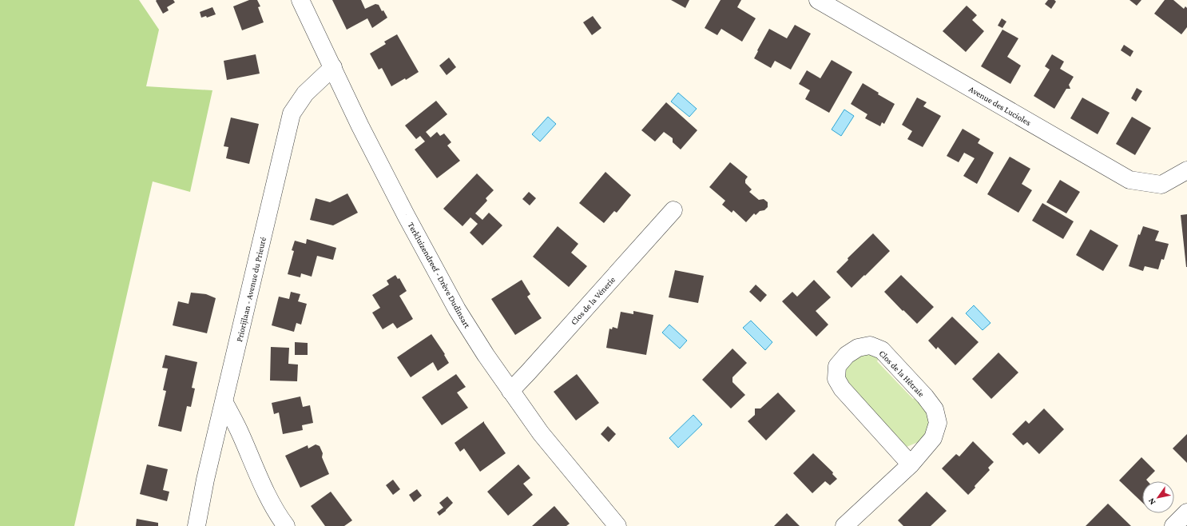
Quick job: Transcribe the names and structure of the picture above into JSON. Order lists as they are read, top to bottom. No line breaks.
{"streets":{"street":["Avenue des Lucioles","Terkluizendreef - Drève Dudinsart","Priorijlaan - Avenue du Prieuré","Clos de la Vénerie","Clos de la Hêtraie"]},"crossings":[["Terkluizendreef - Drève Dudinsart","Priorijlaan - Avenue du Prieuré"],["Terkluizendreef - Drève Dudinsart","Clos de la Vénerie"]],"north":"bottom left"}
